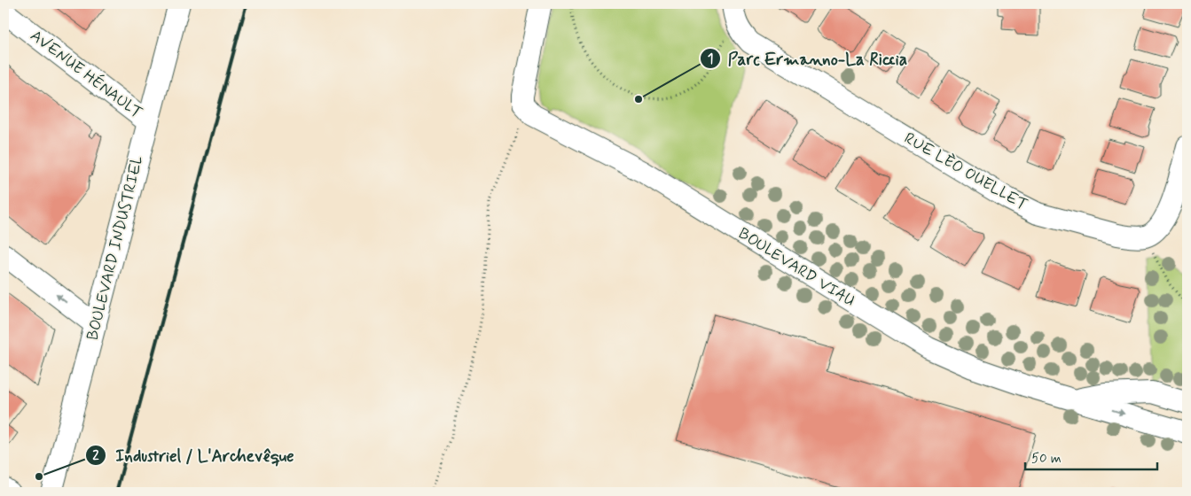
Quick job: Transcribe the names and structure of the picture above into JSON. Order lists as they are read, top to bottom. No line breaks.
{"streets":{"street":["AVENUE HÉNAULT","RUE LÈO OUELLET","BOULEVARD INDUSTRIEL","BOULEVARD VIAU"]},"crossings":[["AVENUE HÉNAULT","BOULEVARD INDUSTRIEL"]],"places":["Parc Ermanno-La Riccia","Industriel / L'Archevêque"],"scale_bar":"50 m"}
